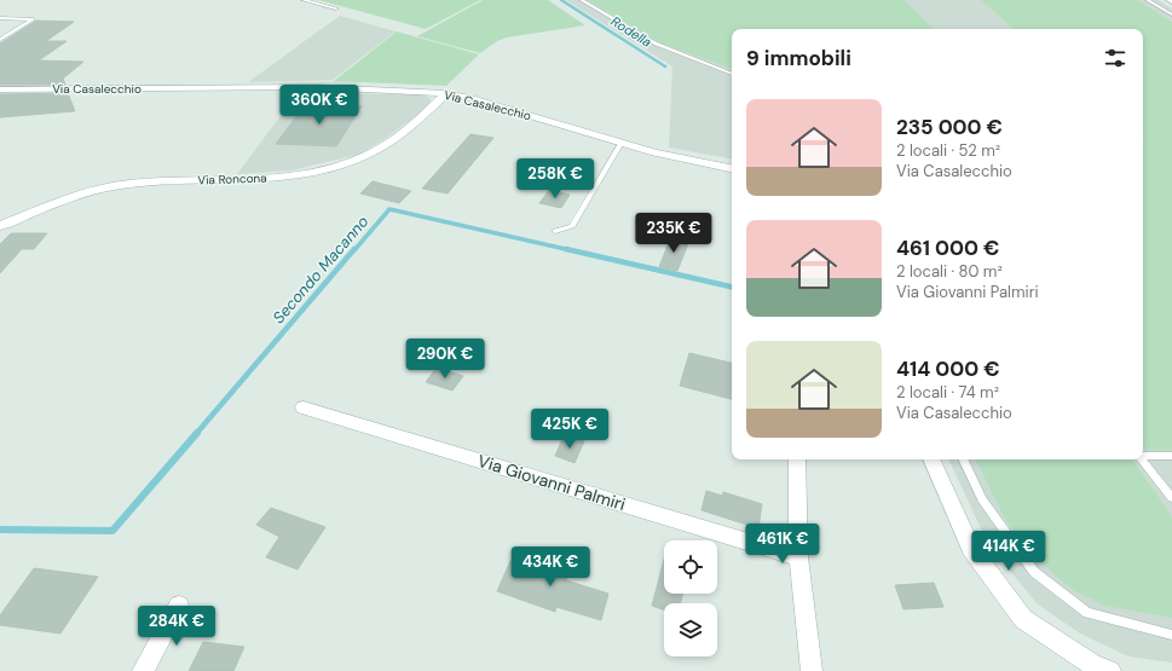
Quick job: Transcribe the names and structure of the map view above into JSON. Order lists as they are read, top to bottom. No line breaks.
{"streets":{"street":["Via Casalecchio","Via Roncona","Via Giovanni Palmiri"]},"crossings":[["Via Casalecchio","Via Roncona"]],"water":["Rodella","Secondo Macanno"],"page":{"heading":"9 immobili","price":["360K €","258K €","235K €","290K €","425K €","461K €","414K €","434K €","284K €"],"list":[{"name":"235 000 €","note":"2 locali · 52 m² · Via Casalecchio"},{"name":"461 000 €","note":"2 locali · 80 m² · Via Giovanni Palmiri"},{"name":"414 000 €","note":"2 locali · 74 m² · Via Casalecchio"}]}}
